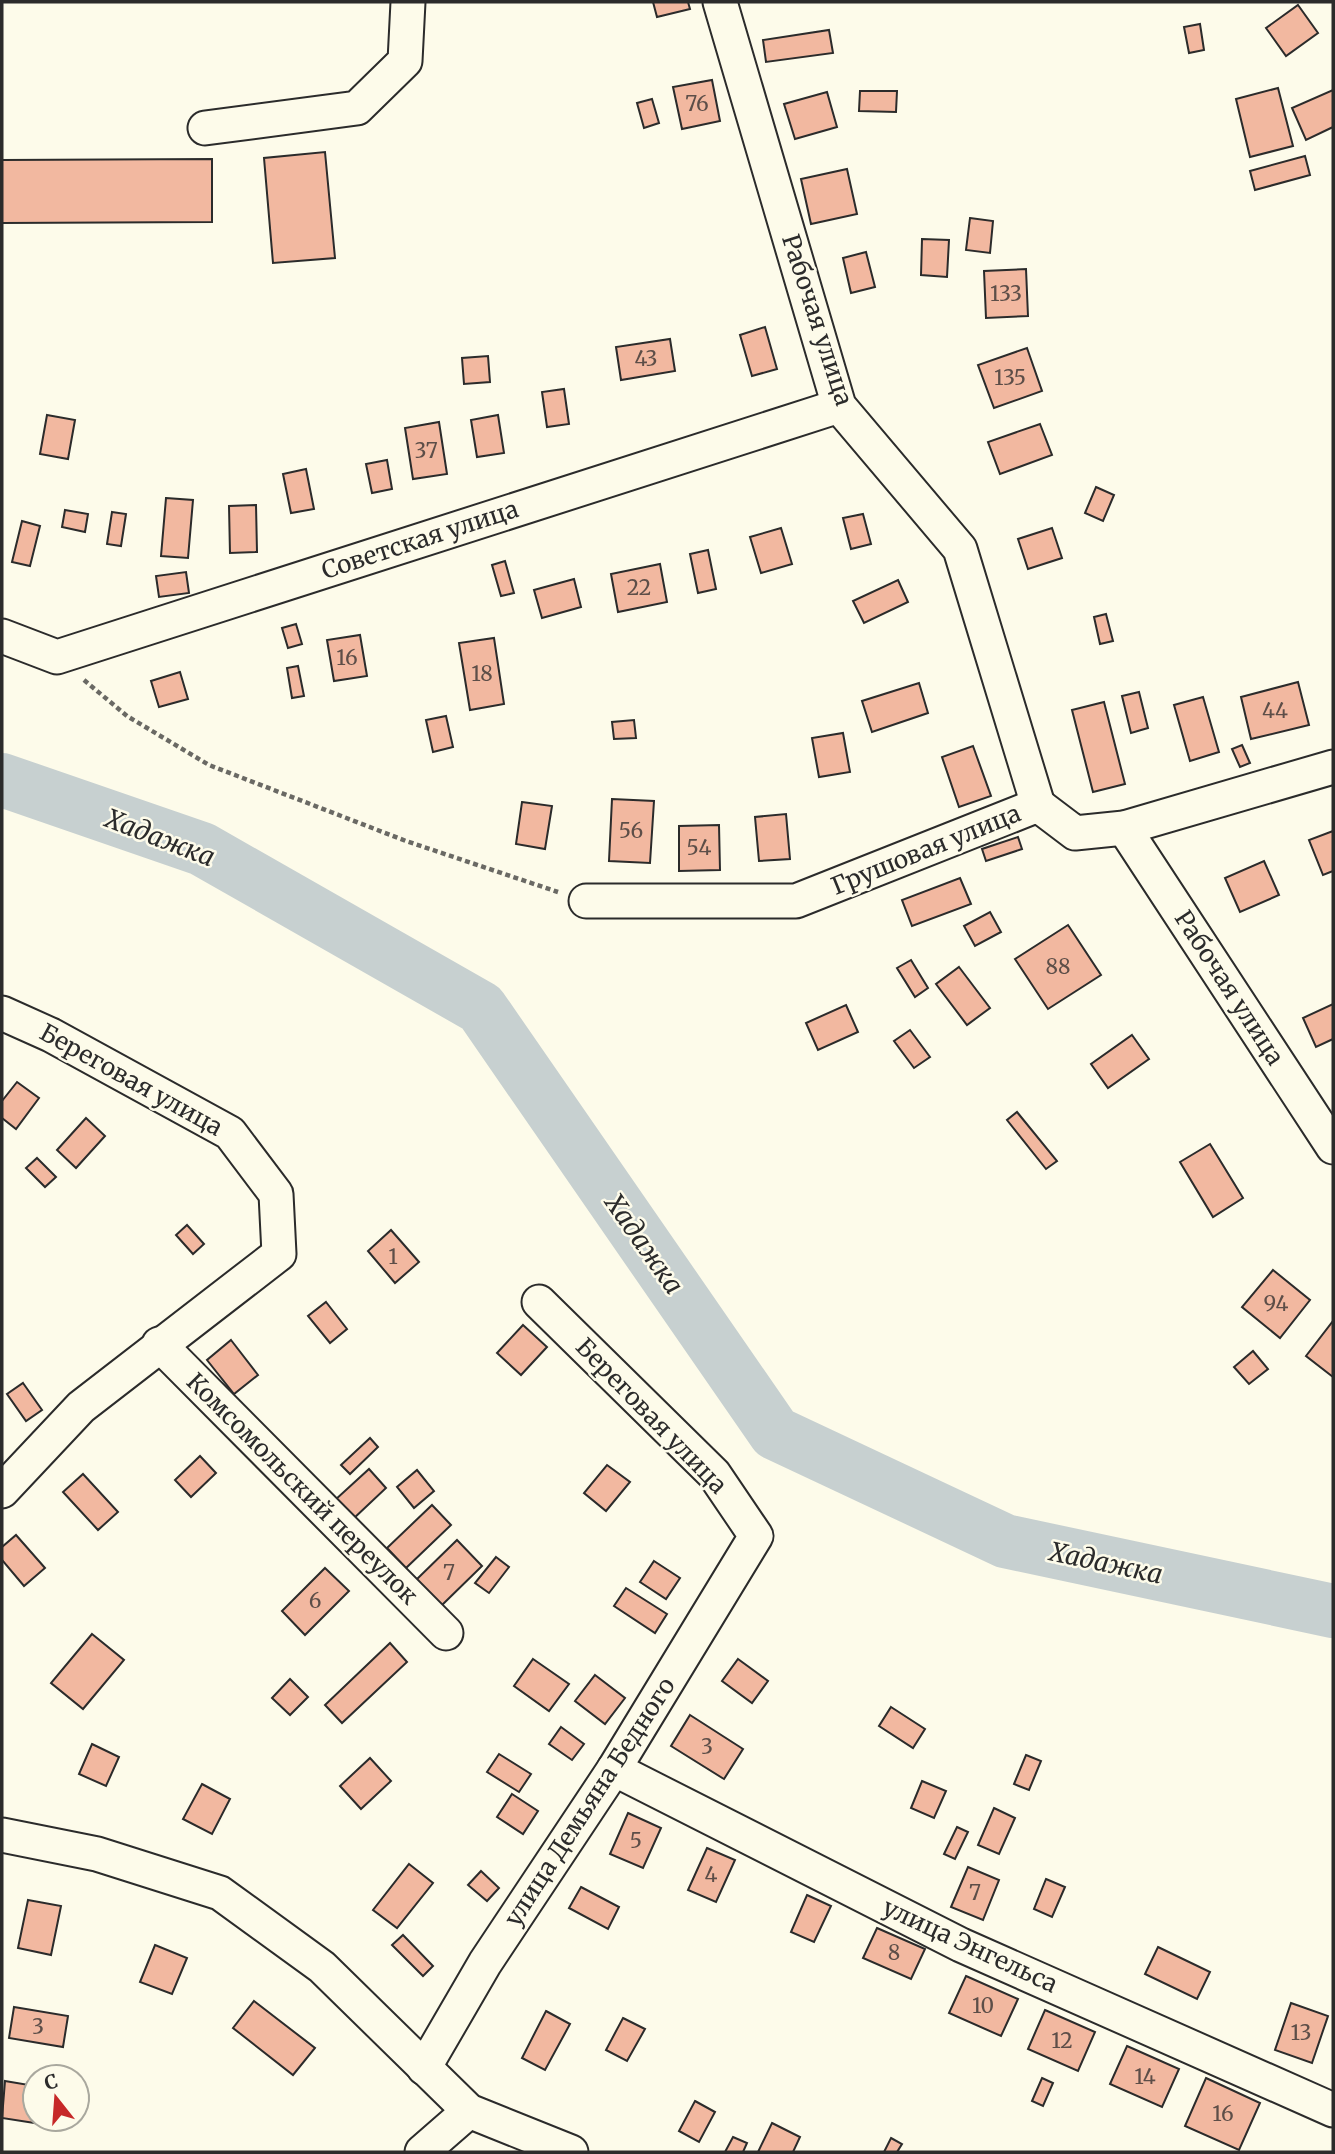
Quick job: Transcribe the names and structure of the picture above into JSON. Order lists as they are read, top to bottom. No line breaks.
{"streets":{"street":["Рабочая улица","Советская улица","Грушовая улица","Береговая улица","Комсомольский переулок","улица Демьяна Бедного","улица Энгельса"]},"crossings":[["Рабочая улица","Советская улица"],["Рабочая улица","Грушовая улица"],["Береговая улица","Комсомольский переулок"],["Береговая улица","улица Демьяна Бедного"],["улица Демьяна Бедного","улица Энгельса"]],"water":["Хадажка"],"house_numbers":["76","133","43","135","37","22","16","18","44","56","54","88","1","94","7","6","3","5","4","7","8","10","3","13","12","14","16"],"north":"top"}
